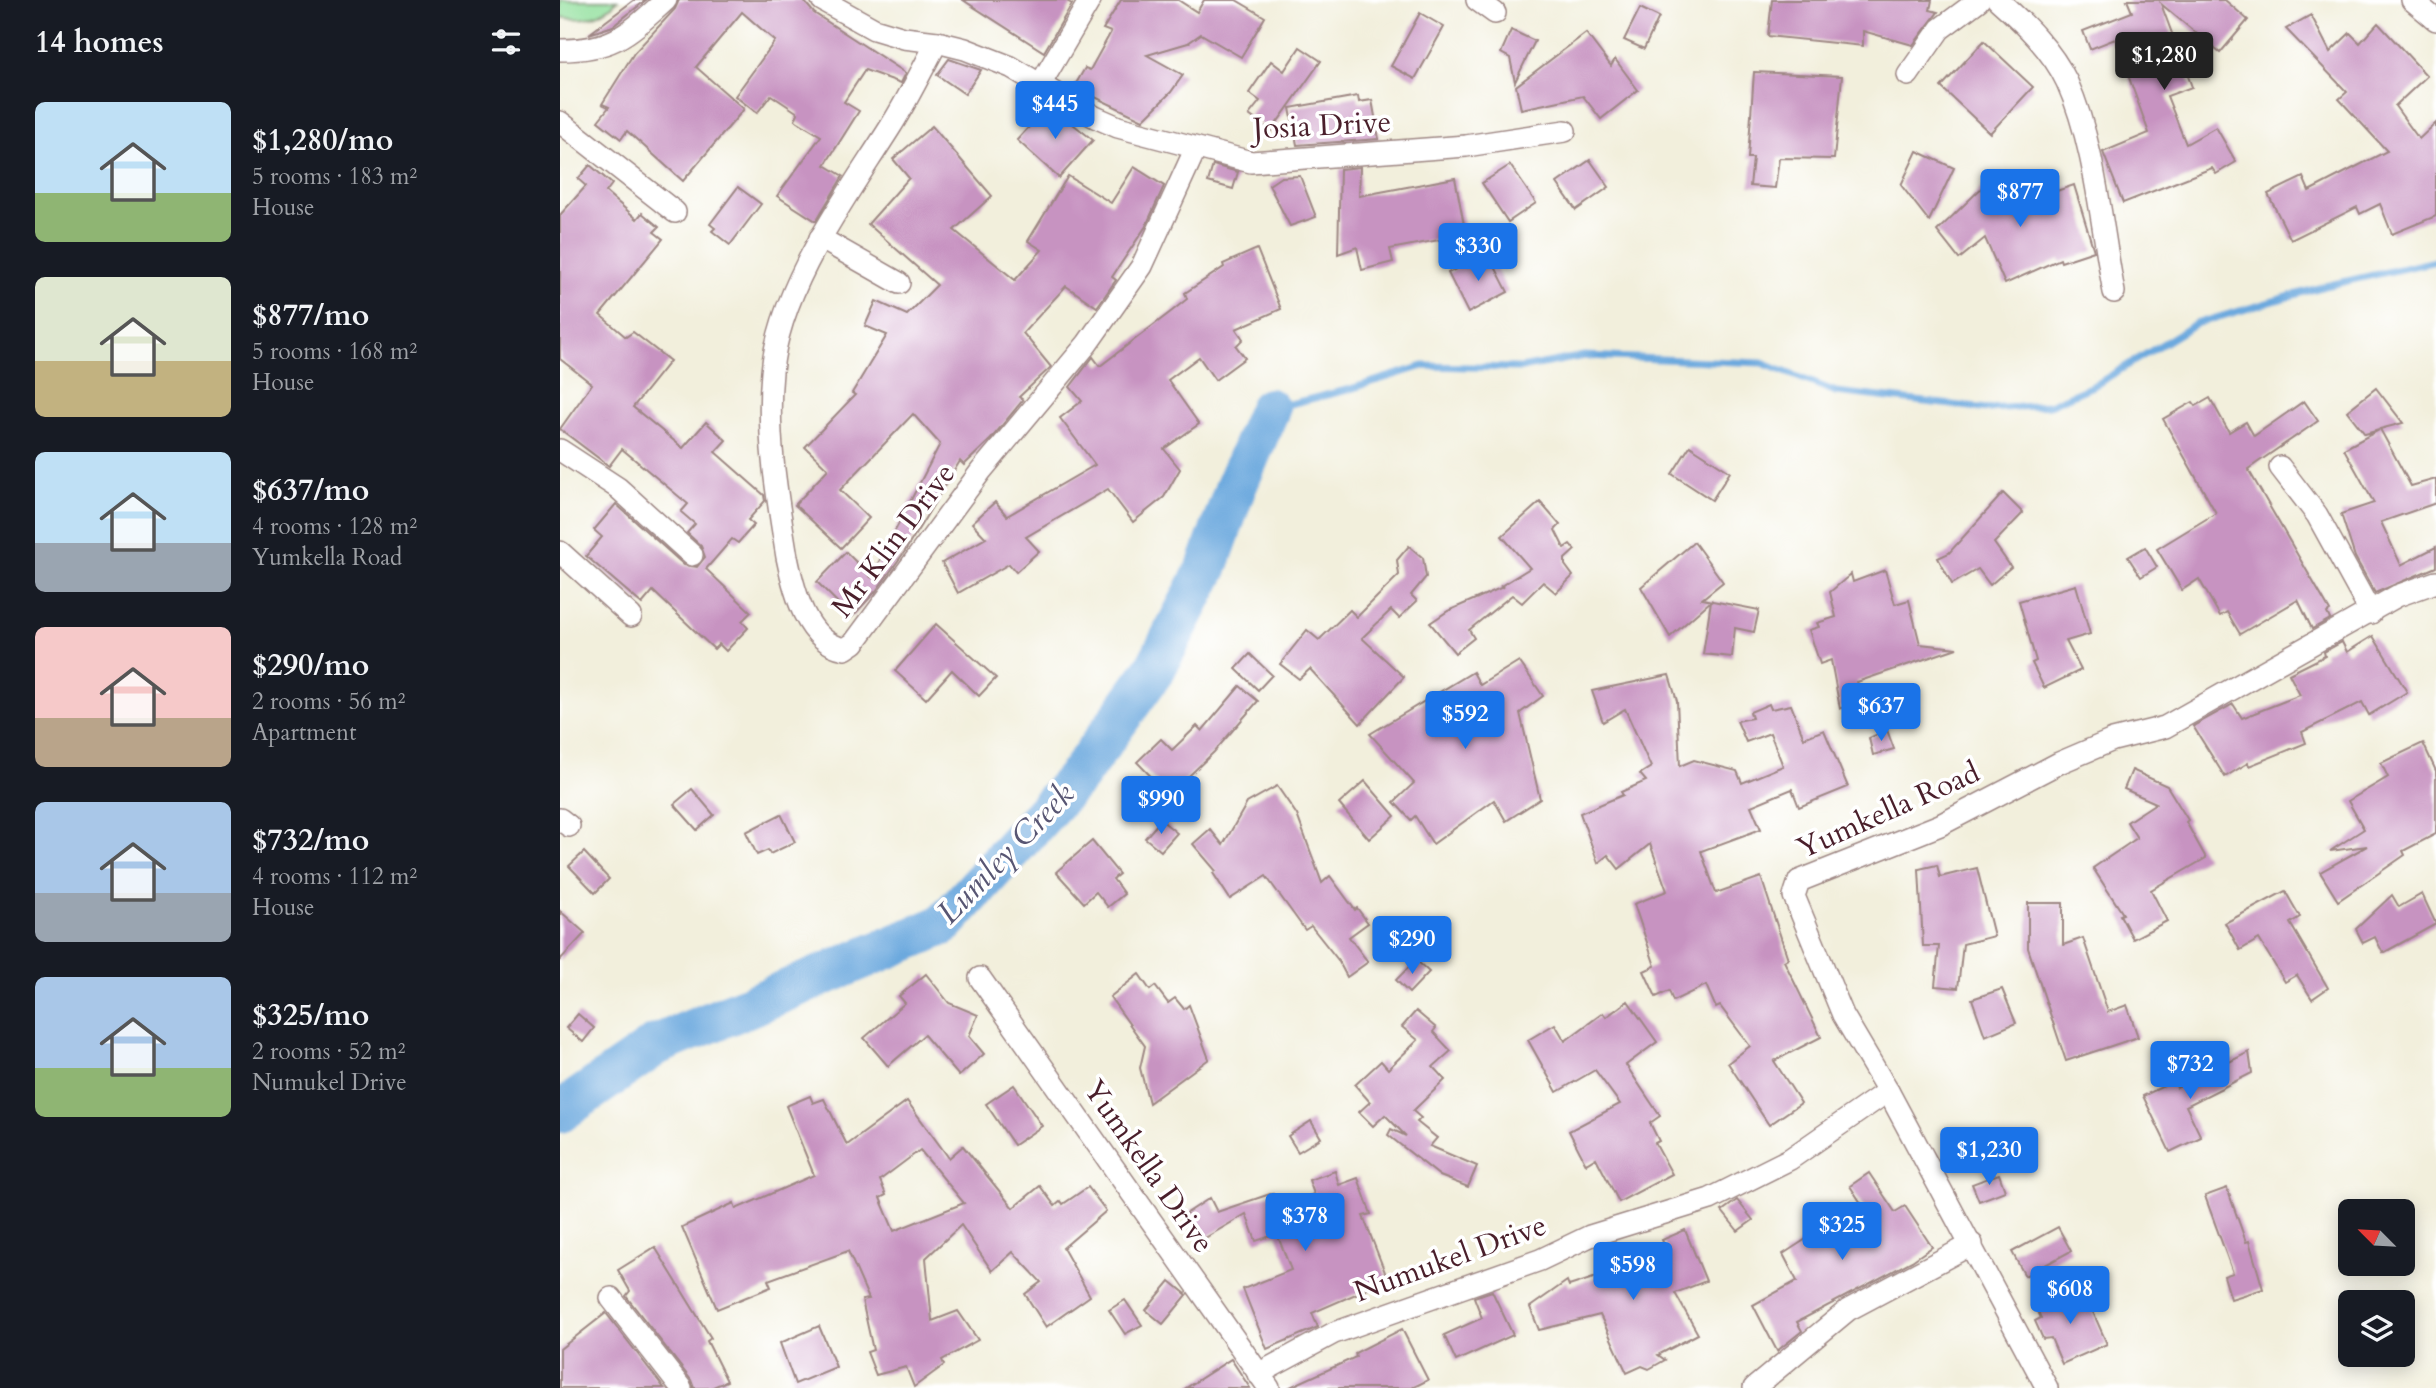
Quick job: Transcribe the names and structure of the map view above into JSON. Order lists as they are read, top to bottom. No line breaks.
{"streets":{"street":["Josia Drive","Mr Klin Drive","Yumkella Road","Yumkella Drive","Numukel Drive"]},"crossings":[["Josia Drive","Mr Klin Drive"],["Yumkella Road","Numukel Drive"],["Yumkella Drive","Numukel Drive"]],"water":["Lumley Creek"],"north":"top left","page":{"heading":"14 homes","price":["$1,280","$445","$877","$330","$637","$592","$990","$290","$732","$1,230","$378","$325","$598","$608"],"list":[{"name":"$1,280/mo","note":"5 rooms · 183 m² · House"},{"name":"$877/mo","note":"5 rooms · 168 m² · House"},{"name":"$637/mo","note":"4 rooms · 128 m² · Yumkella Road"},{"name":"$290/mo","note":"2 rooms · 56 m² · Apartment"},{"name":"$732/mo","note":"4 rooms · 112 m² · House"},{"name":"$325/mo","note":"2 rooms · 52 m² · Numukel Drive"}]}}
